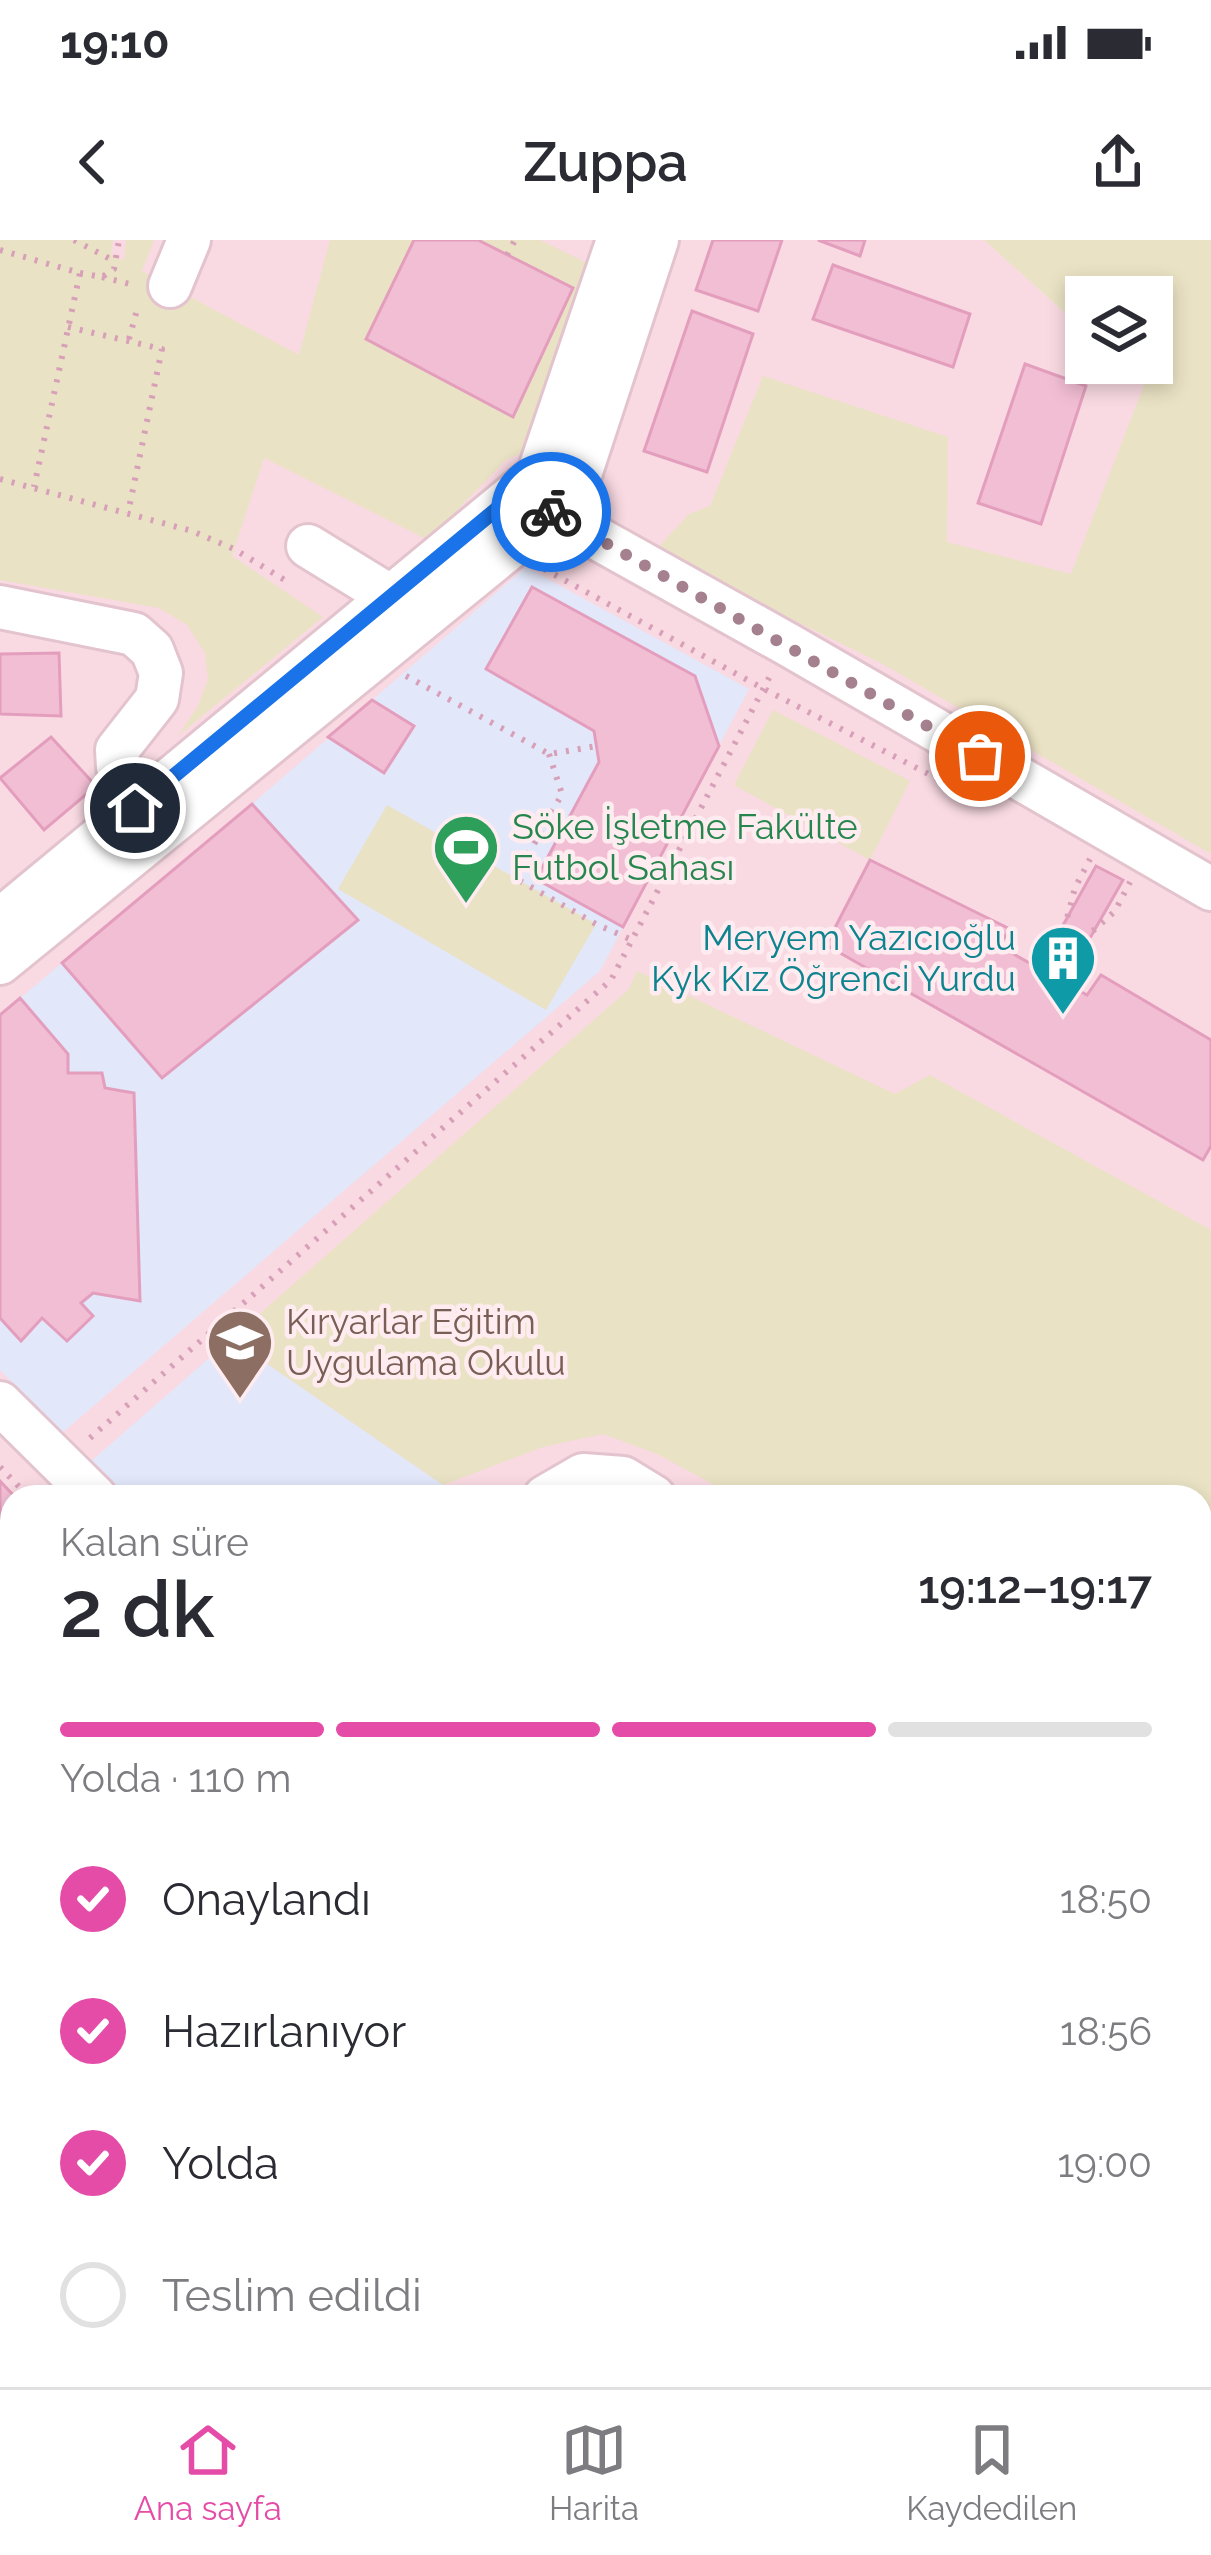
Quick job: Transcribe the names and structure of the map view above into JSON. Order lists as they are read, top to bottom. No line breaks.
{"places":{"sports":["Söke İşletme Fakülte Futbol Sahası"],"building":["Meryem Yazıcıoğlu Kyk Kız Öğrenci Yurdu"],"school or university":["Kıryarlar Eğitim Uygulama Okulu"]},"page":{"status":"19:10","header":"Zuppa","heading":["2 dk","Kalan süre","19:12–19:17"],"bar":"Yolda · 110 m","list":[["Onaylandı","18:50"],["Hazırlanıyor","18:56"],["Yolda","19:00"],"Teslim edildi"],"tabs":["Ana sayfa","Harita","Kaydedilen"]}}
